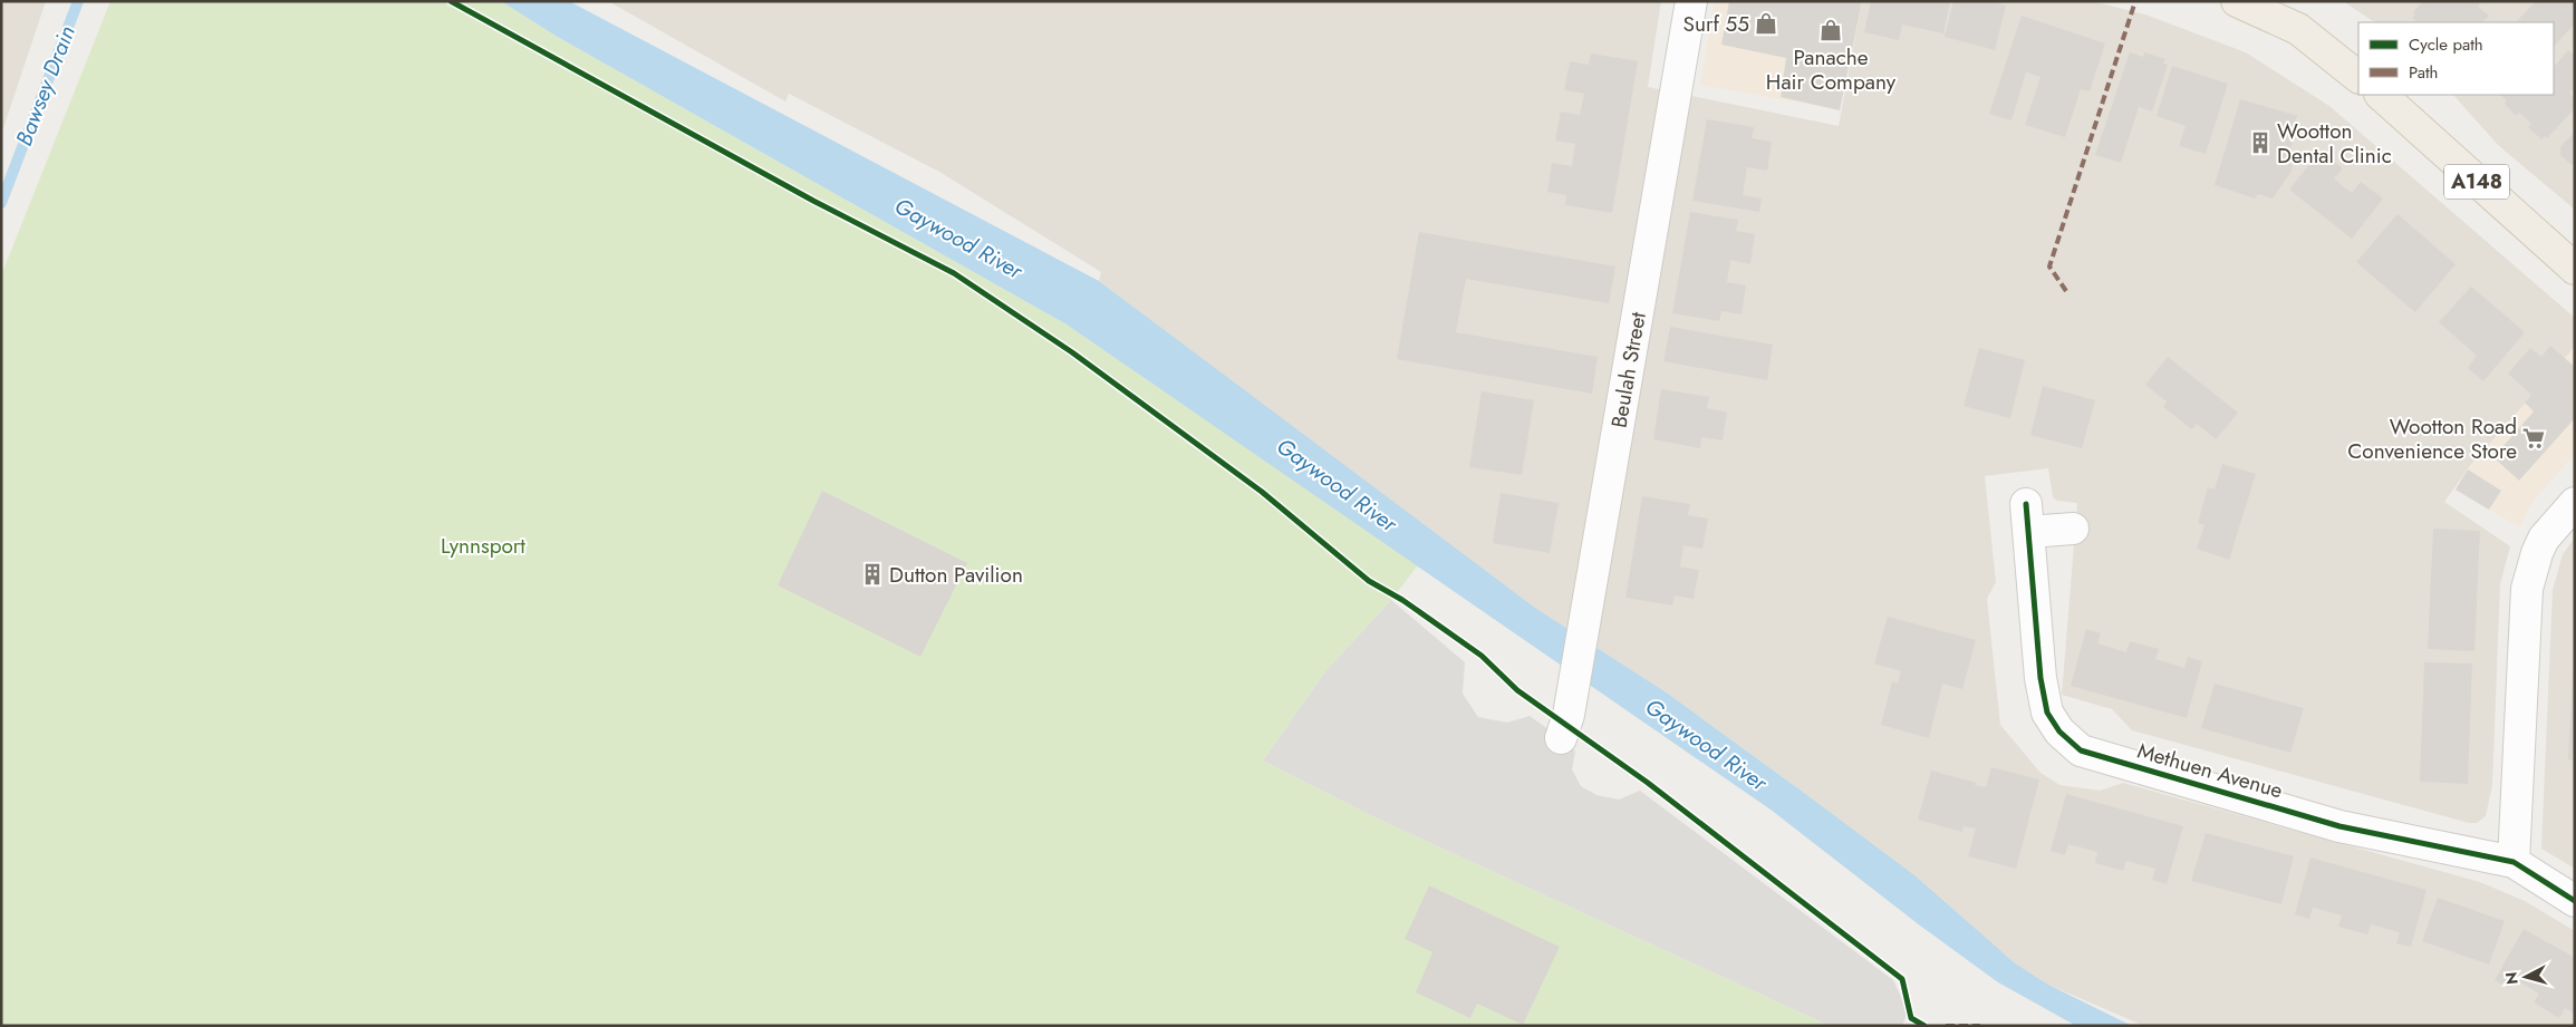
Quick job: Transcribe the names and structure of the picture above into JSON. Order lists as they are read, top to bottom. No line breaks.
{"streets":{"main road":["A148"],"street":["Beulah Street","Methuen Avenue"]},"water":["Bawsey Drain","Gaywood River"],"parks":["Lynnsport"],"places":{"shop":["Surf 55","Panache Hair Company"],"building":["Wootton Dental Clinic","Dutton Pavilion"],"supermarket":["Wootton Road Convenience Store"]},"legend":["Cycle path","Path"],"north":"left"}
